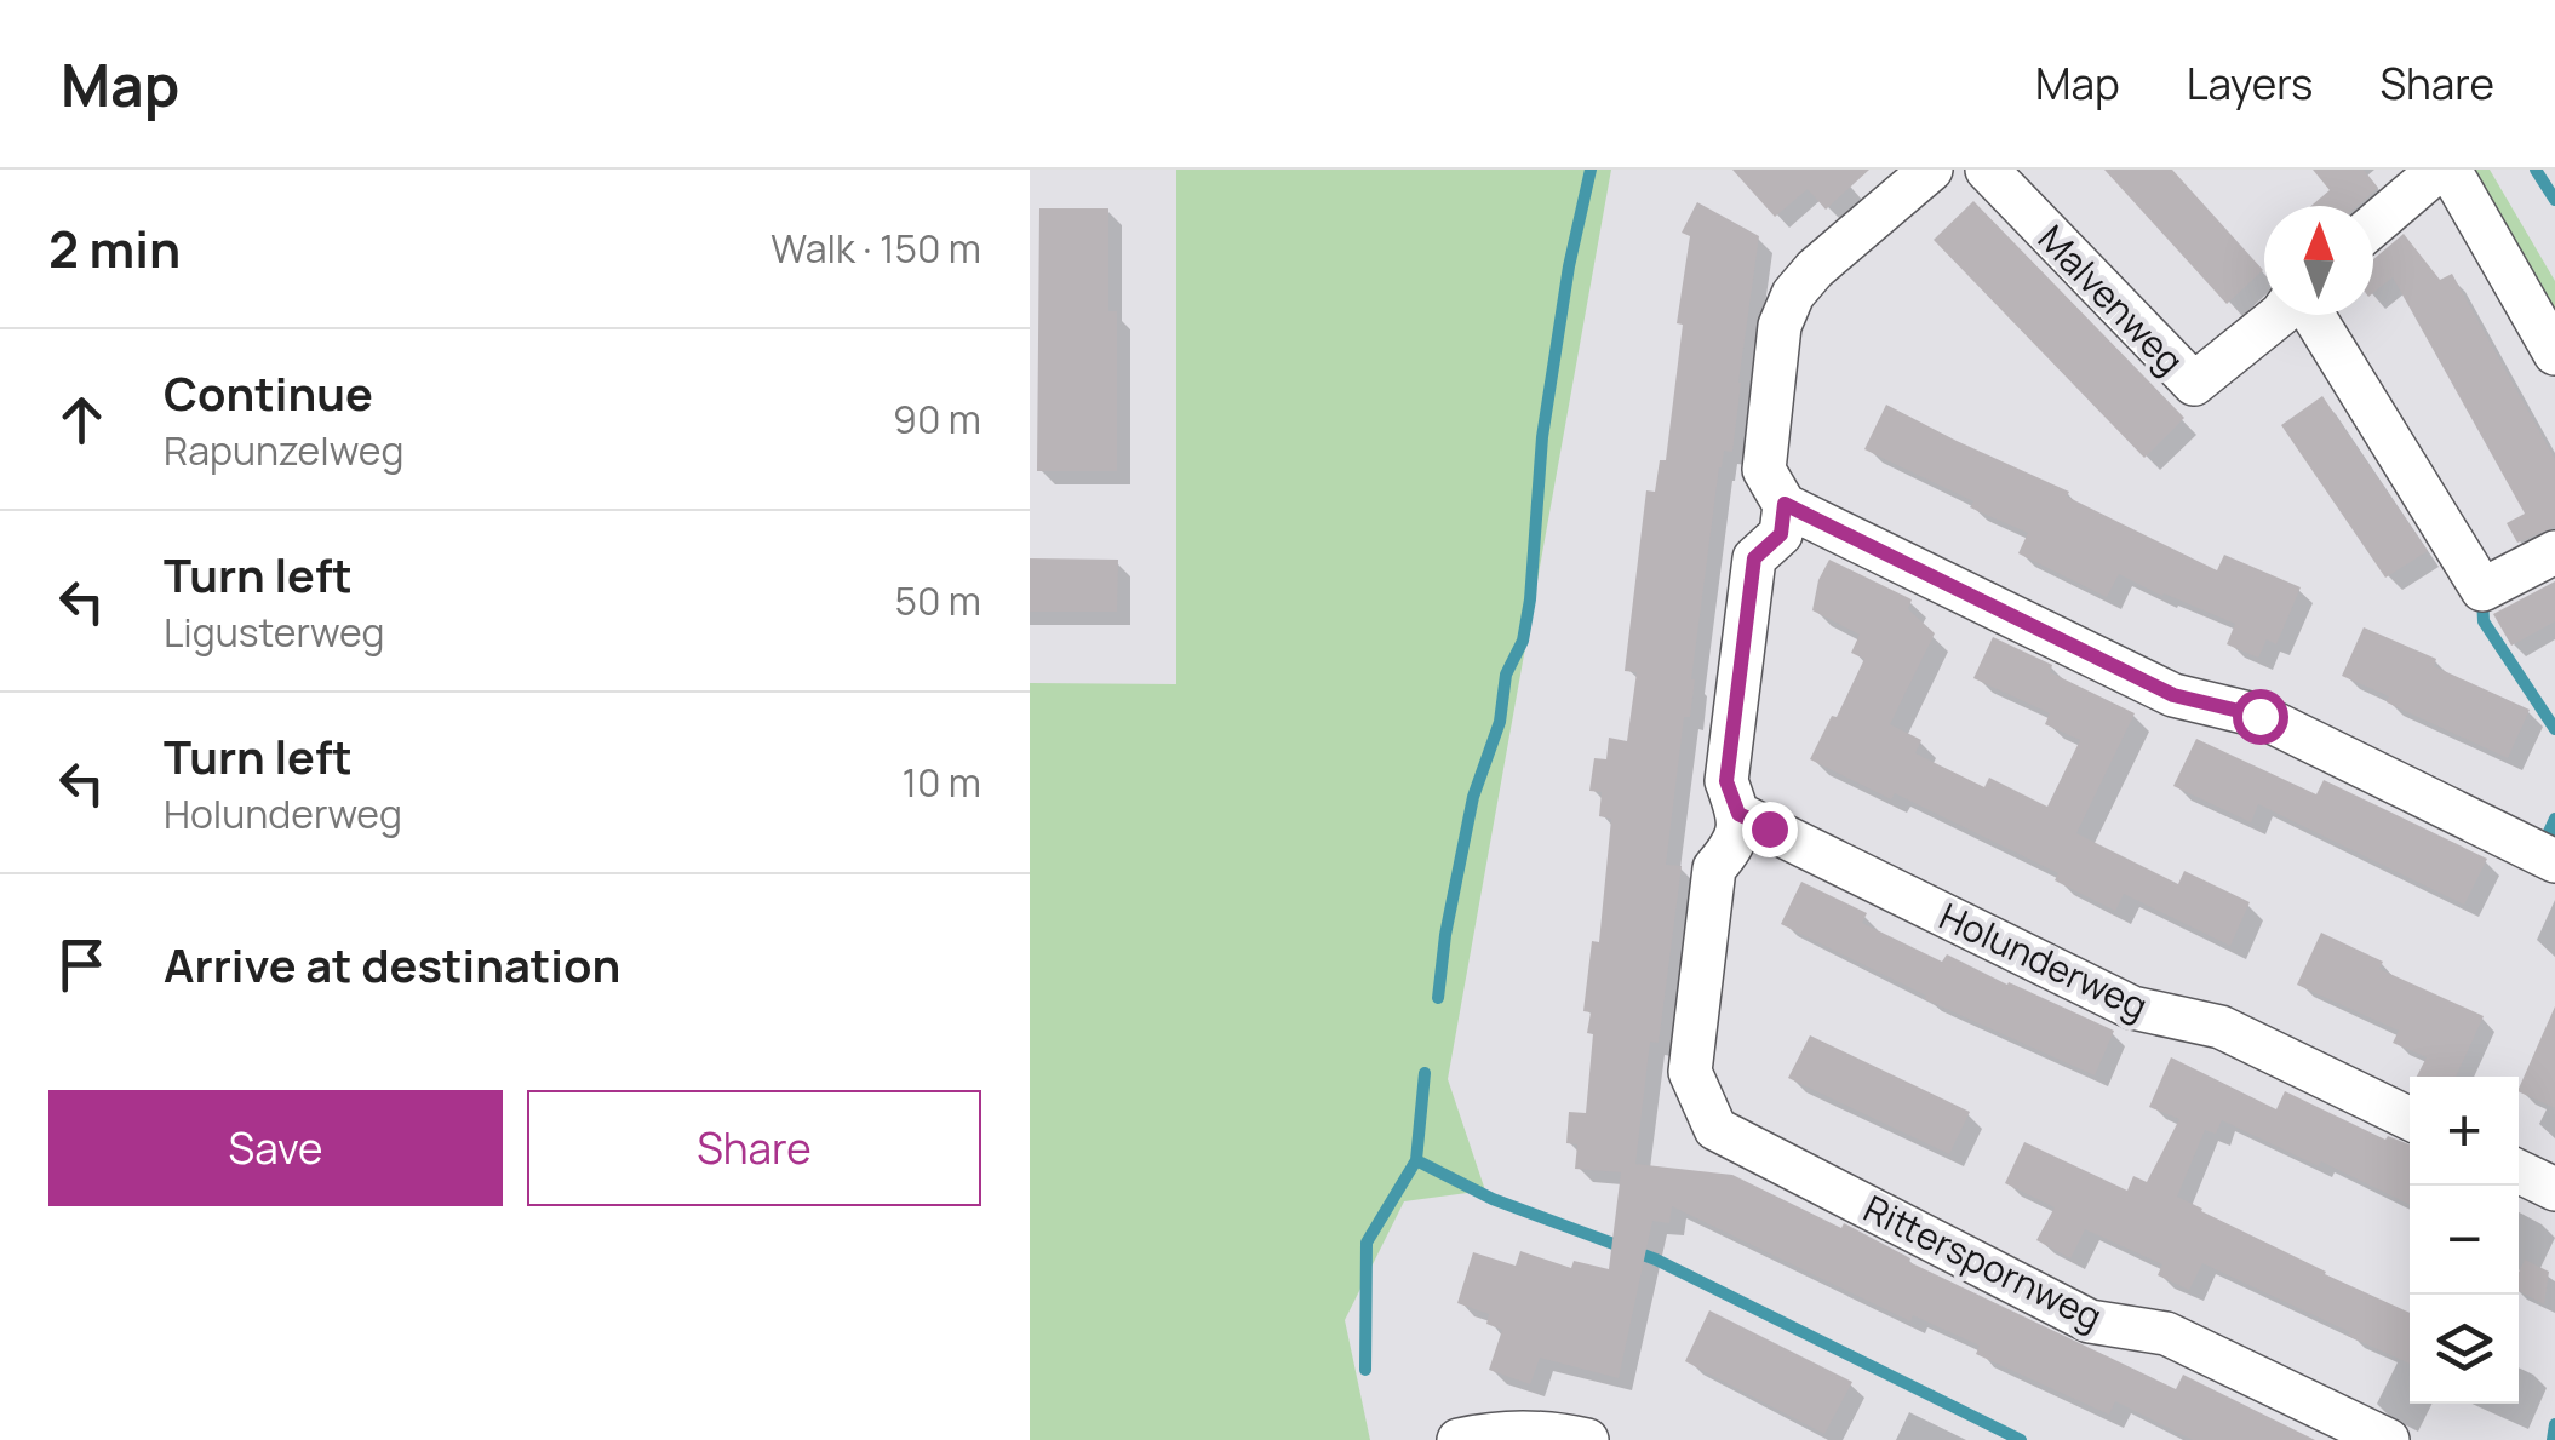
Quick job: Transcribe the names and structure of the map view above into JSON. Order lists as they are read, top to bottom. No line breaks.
{"streets":{"street":["Malvenweg","Holunderweg","Ritterspornweg"]},"crossings":[["Holunderweg","Ritterspornweg"]],"north":"top","page":{"header":"Map","nav":["Map","Layers","Share"],"heading":["2 min","Walk · 150 m"],"list":[["Continue","Rapunzelweg","90 m"],["Turn left","Ligusterweg","50 m"],["Turn left","Holunderweg","10 m"],"Arrive at destination"],"buttons":["Save","Share"],"map_buttons":["+","−"]}}
